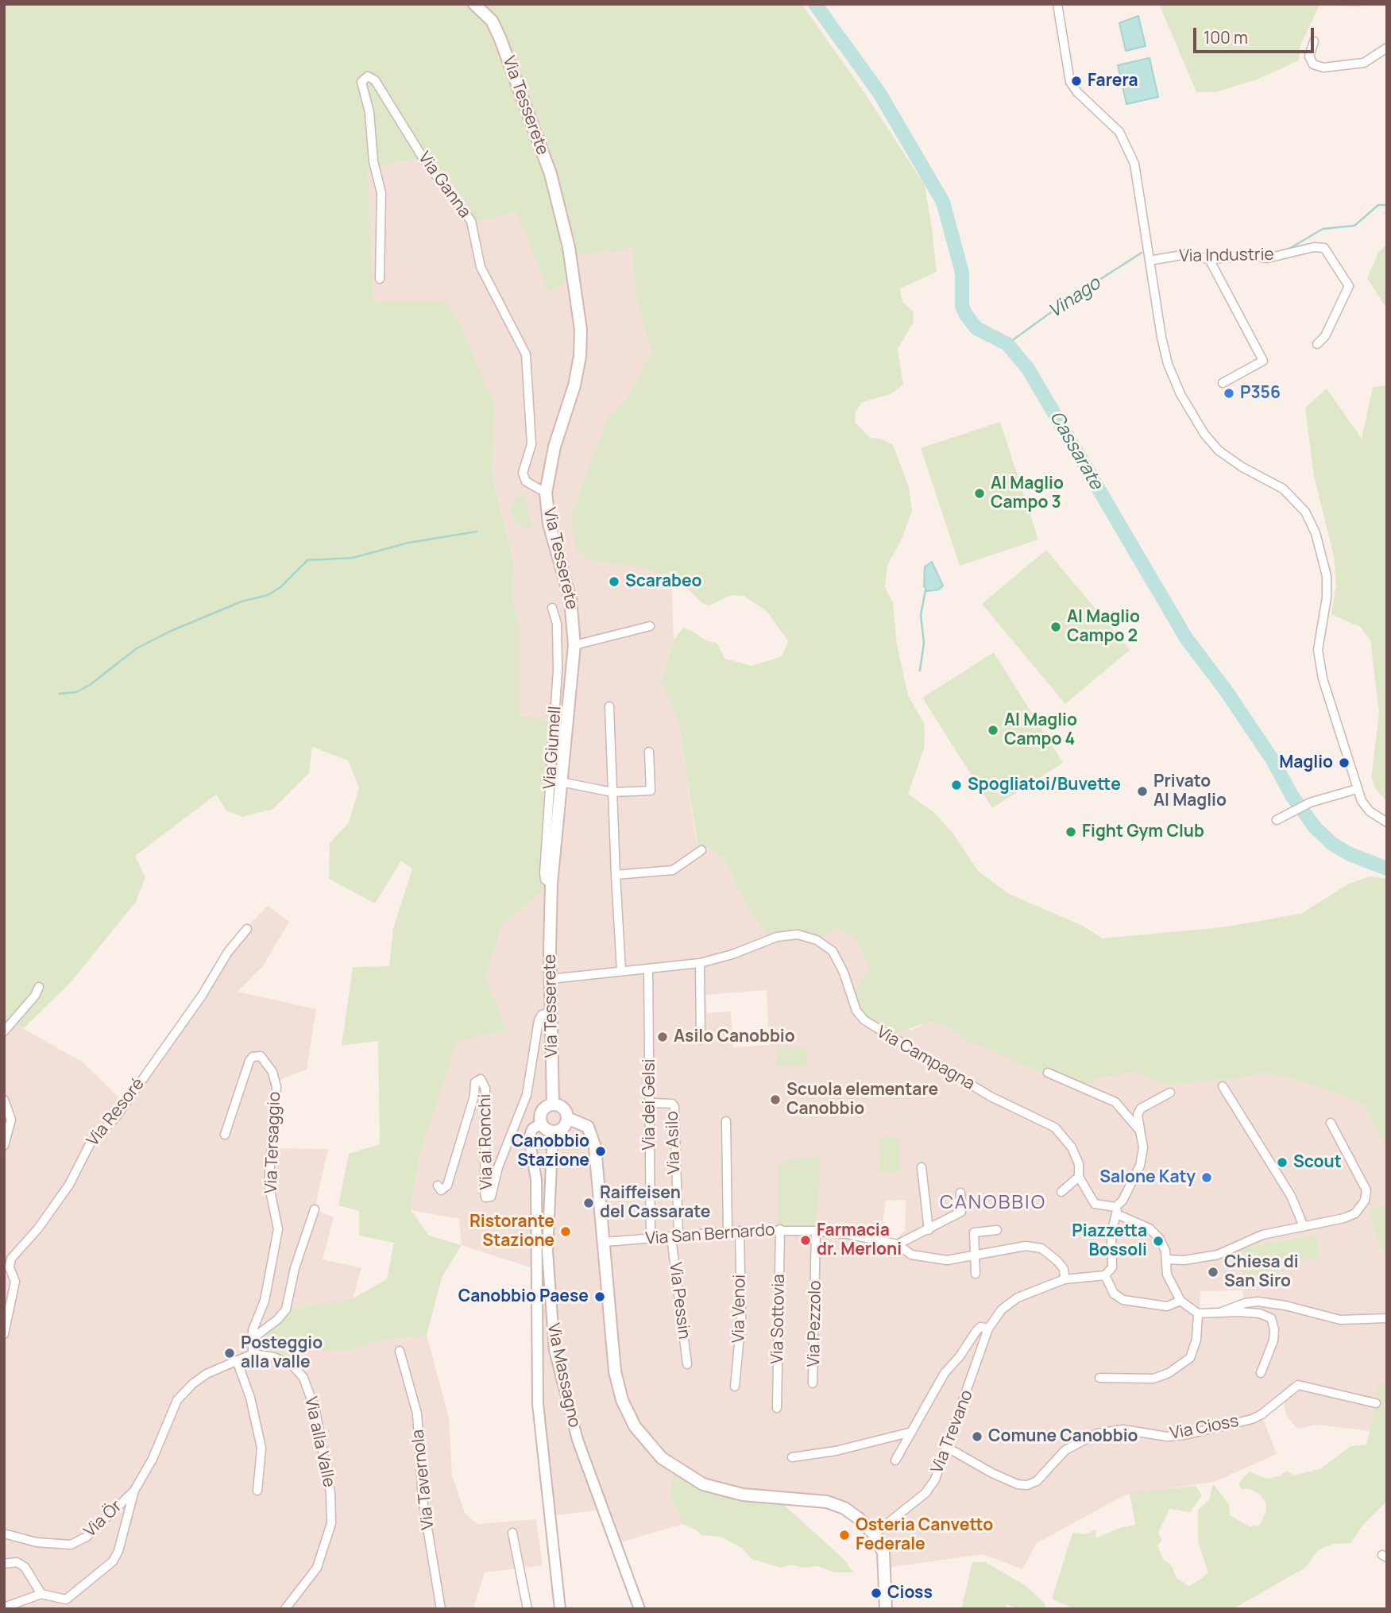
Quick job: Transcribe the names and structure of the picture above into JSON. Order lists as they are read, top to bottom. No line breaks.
{"streets":{"main road":["Via Tesserete"],"street":["Via Ganna","Via Industrie","Via Giumell","Via Campagna","Via dei Gelsi","Via Resoré","Via ai Ronchi","Via Tersaggio","Via Asilo","Via San Bernardo","Via Pessin","Via Venoi","Via Sottovia","Via Pezzolo","Via Massagno","Via Cioss","Via Trevano","Via alla Valle","Via Tavernola","Via Ör"]},"crossings":[["Via Tesserete","Via Ganna"],["Via Tesserete","Via Giumell"],["Via Tesserete","Via Campagna"],["Via Tesserete","Via ai Ronchi"],["Via Tesserete","Via Massagno"],["Via Campagna","Via dei Gelsi"],["Via dei Gelsi","Via Asilo"],["Via dei Gelsi","Via San Bernardo"],["Via Tersaggio","Via alla Valle"],["Via Asilo","Via San Bernardo"],["Via Asilo","Via Pessin"],["Via San Bernardo","Via Pessin"],["Via San Bernardo","Via Venoi"],["Via San Bernardo","Via Sottovia"],["Via San Bernardo","Via Pezzolo"],["Via San Bernardo","Via Trevano"],["Via Cioss","Via Trevano"]],"districts":["CANOBBIO"],"water":["Vinago","Cassarate"],"places":["Farera","P356","Al Maglio Campo 3","Scarabeo","Al Maglio Campo 2","Al Maglio Campo 4","Maglio","Spogliatoi/Buvette","Privato Al Maglio","Fight Gym Club","Asilo Canobbio","Scuola elementare Canobbio","Canobbio Stazione","Scout","Salone Katy","Raiffeisen del Cassarate","Ristorante Stazione","Farmacia dr. Merloni","Piazzetta Bossoli","Chiesa di San Siro","Canobbio Paese","Posteggio alla valle","Comune Canobbio","Osteria Canvetto Federale","Cioss"],"scale_bar":"100 m"}
